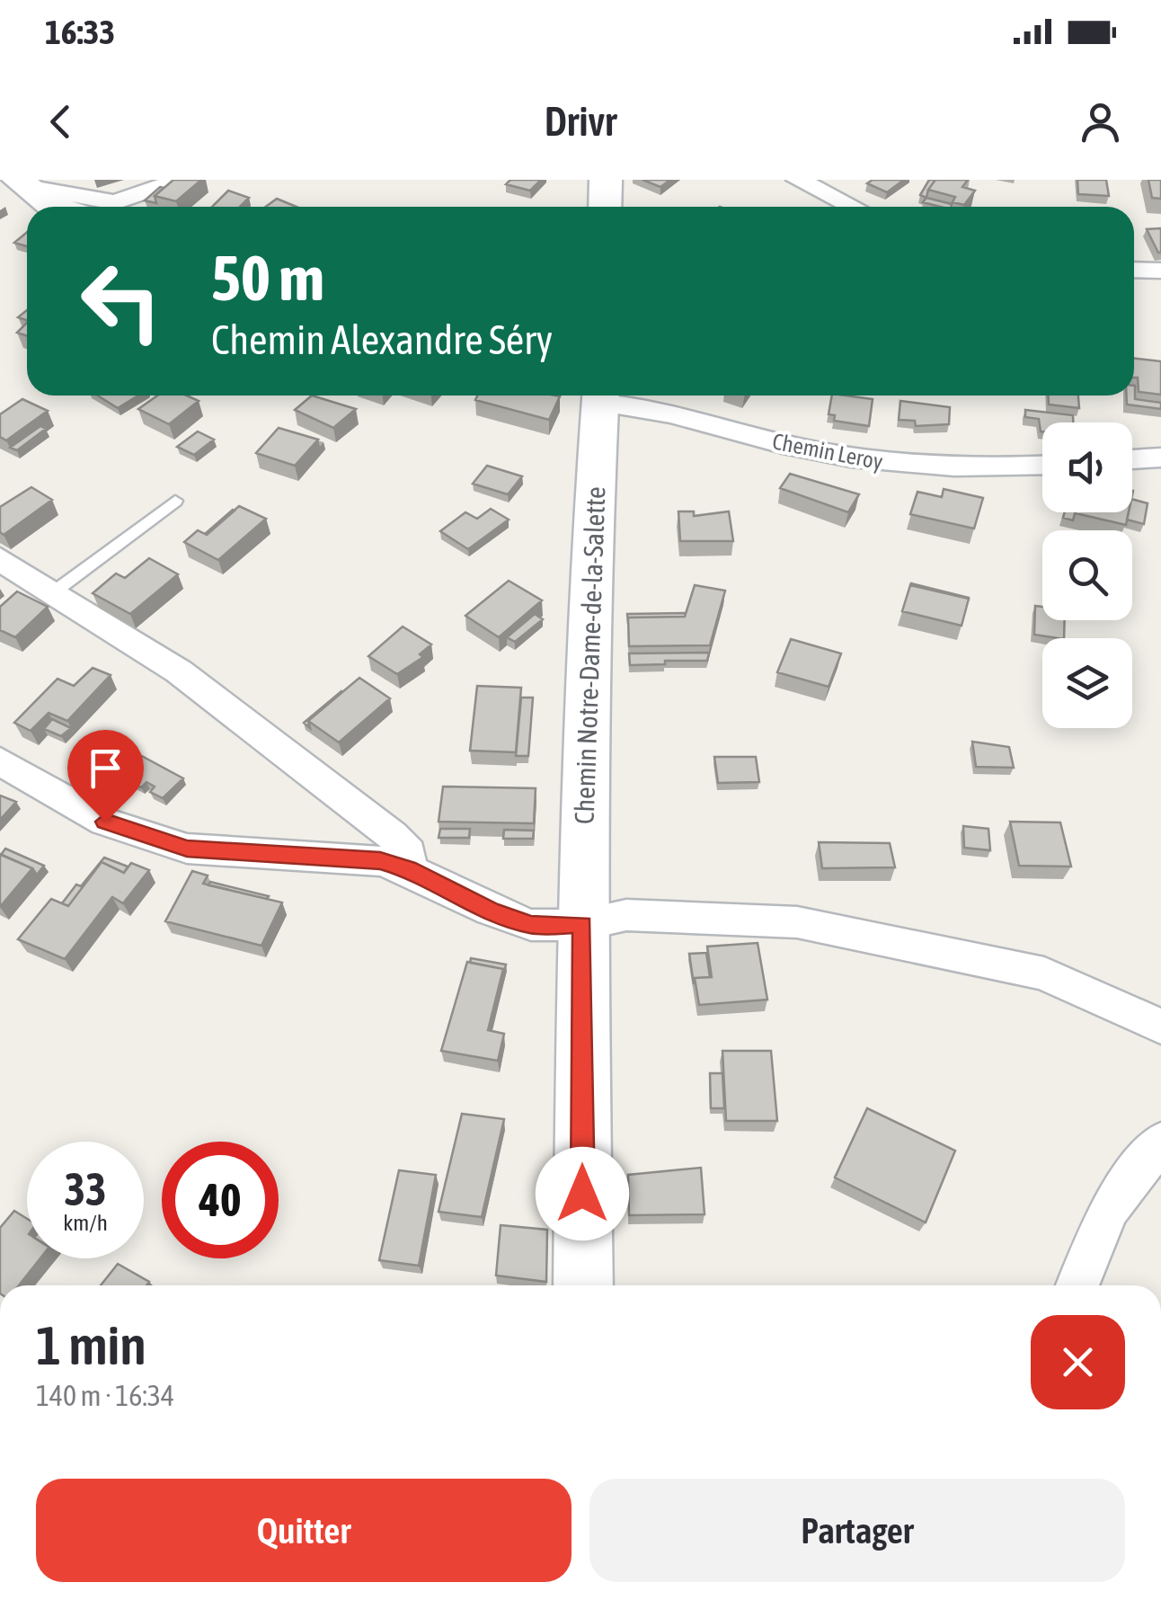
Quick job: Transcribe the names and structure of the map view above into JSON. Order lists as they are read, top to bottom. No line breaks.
{"streets":{"street":["Chemin Leroy","Chemin Notre-Dame-de-la-Salette"]},"page":{"status":"16:33","header":"Drivr","turn":["50 m","Chemin Alexandre Séry"],"speed":"33 km/h","limit":"40","heading":["1 min","140 m · 16:34"],"buttons":["Quitter","Partager"]}}
